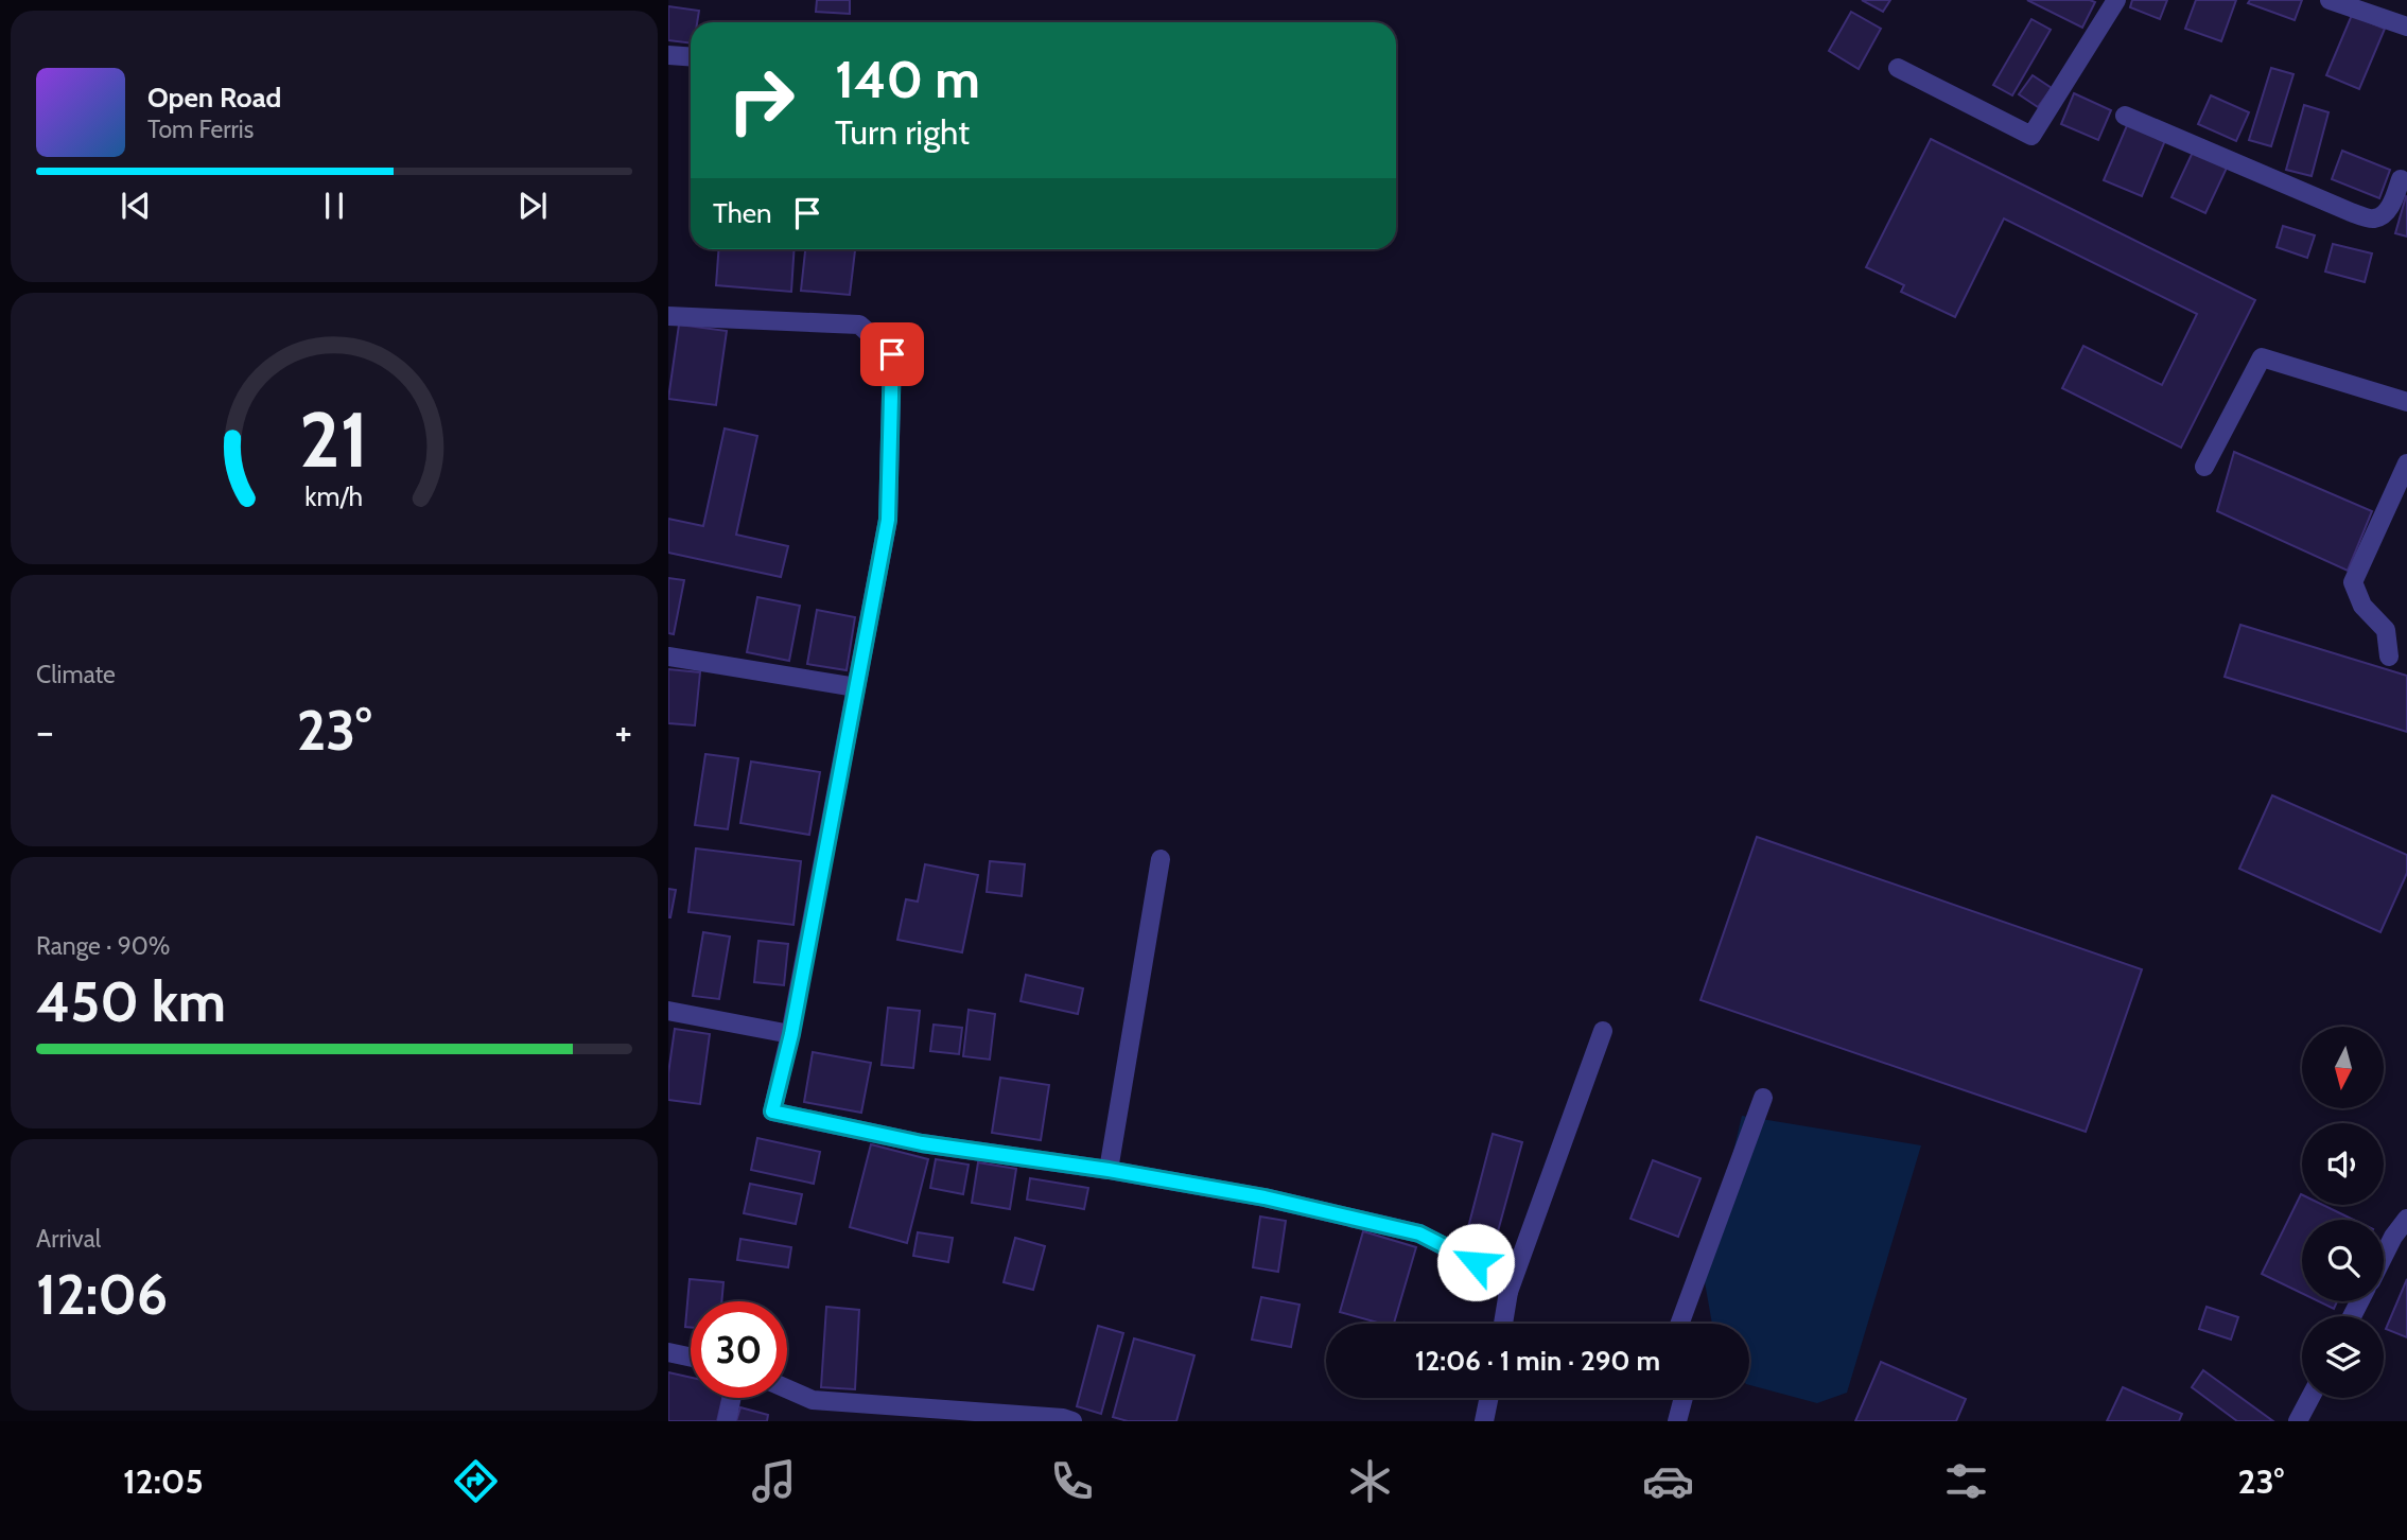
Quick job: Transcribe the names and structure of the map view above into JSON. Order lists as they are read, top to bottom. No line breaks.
{"north":"bottom","page":{"turn":["140 m","Turn right"],"song":["Open Road","Tom Ferris"],"then":"Then","tile":["Climate",["Range · 90%","450 km"],["Arrival","12:06"]],"heat":["−","23°","+"],"limit":"30","trip":"12:06 · 1 min · 290 m","tabs":["12:05","23°"],"gauge":["21","km/h"]}}
